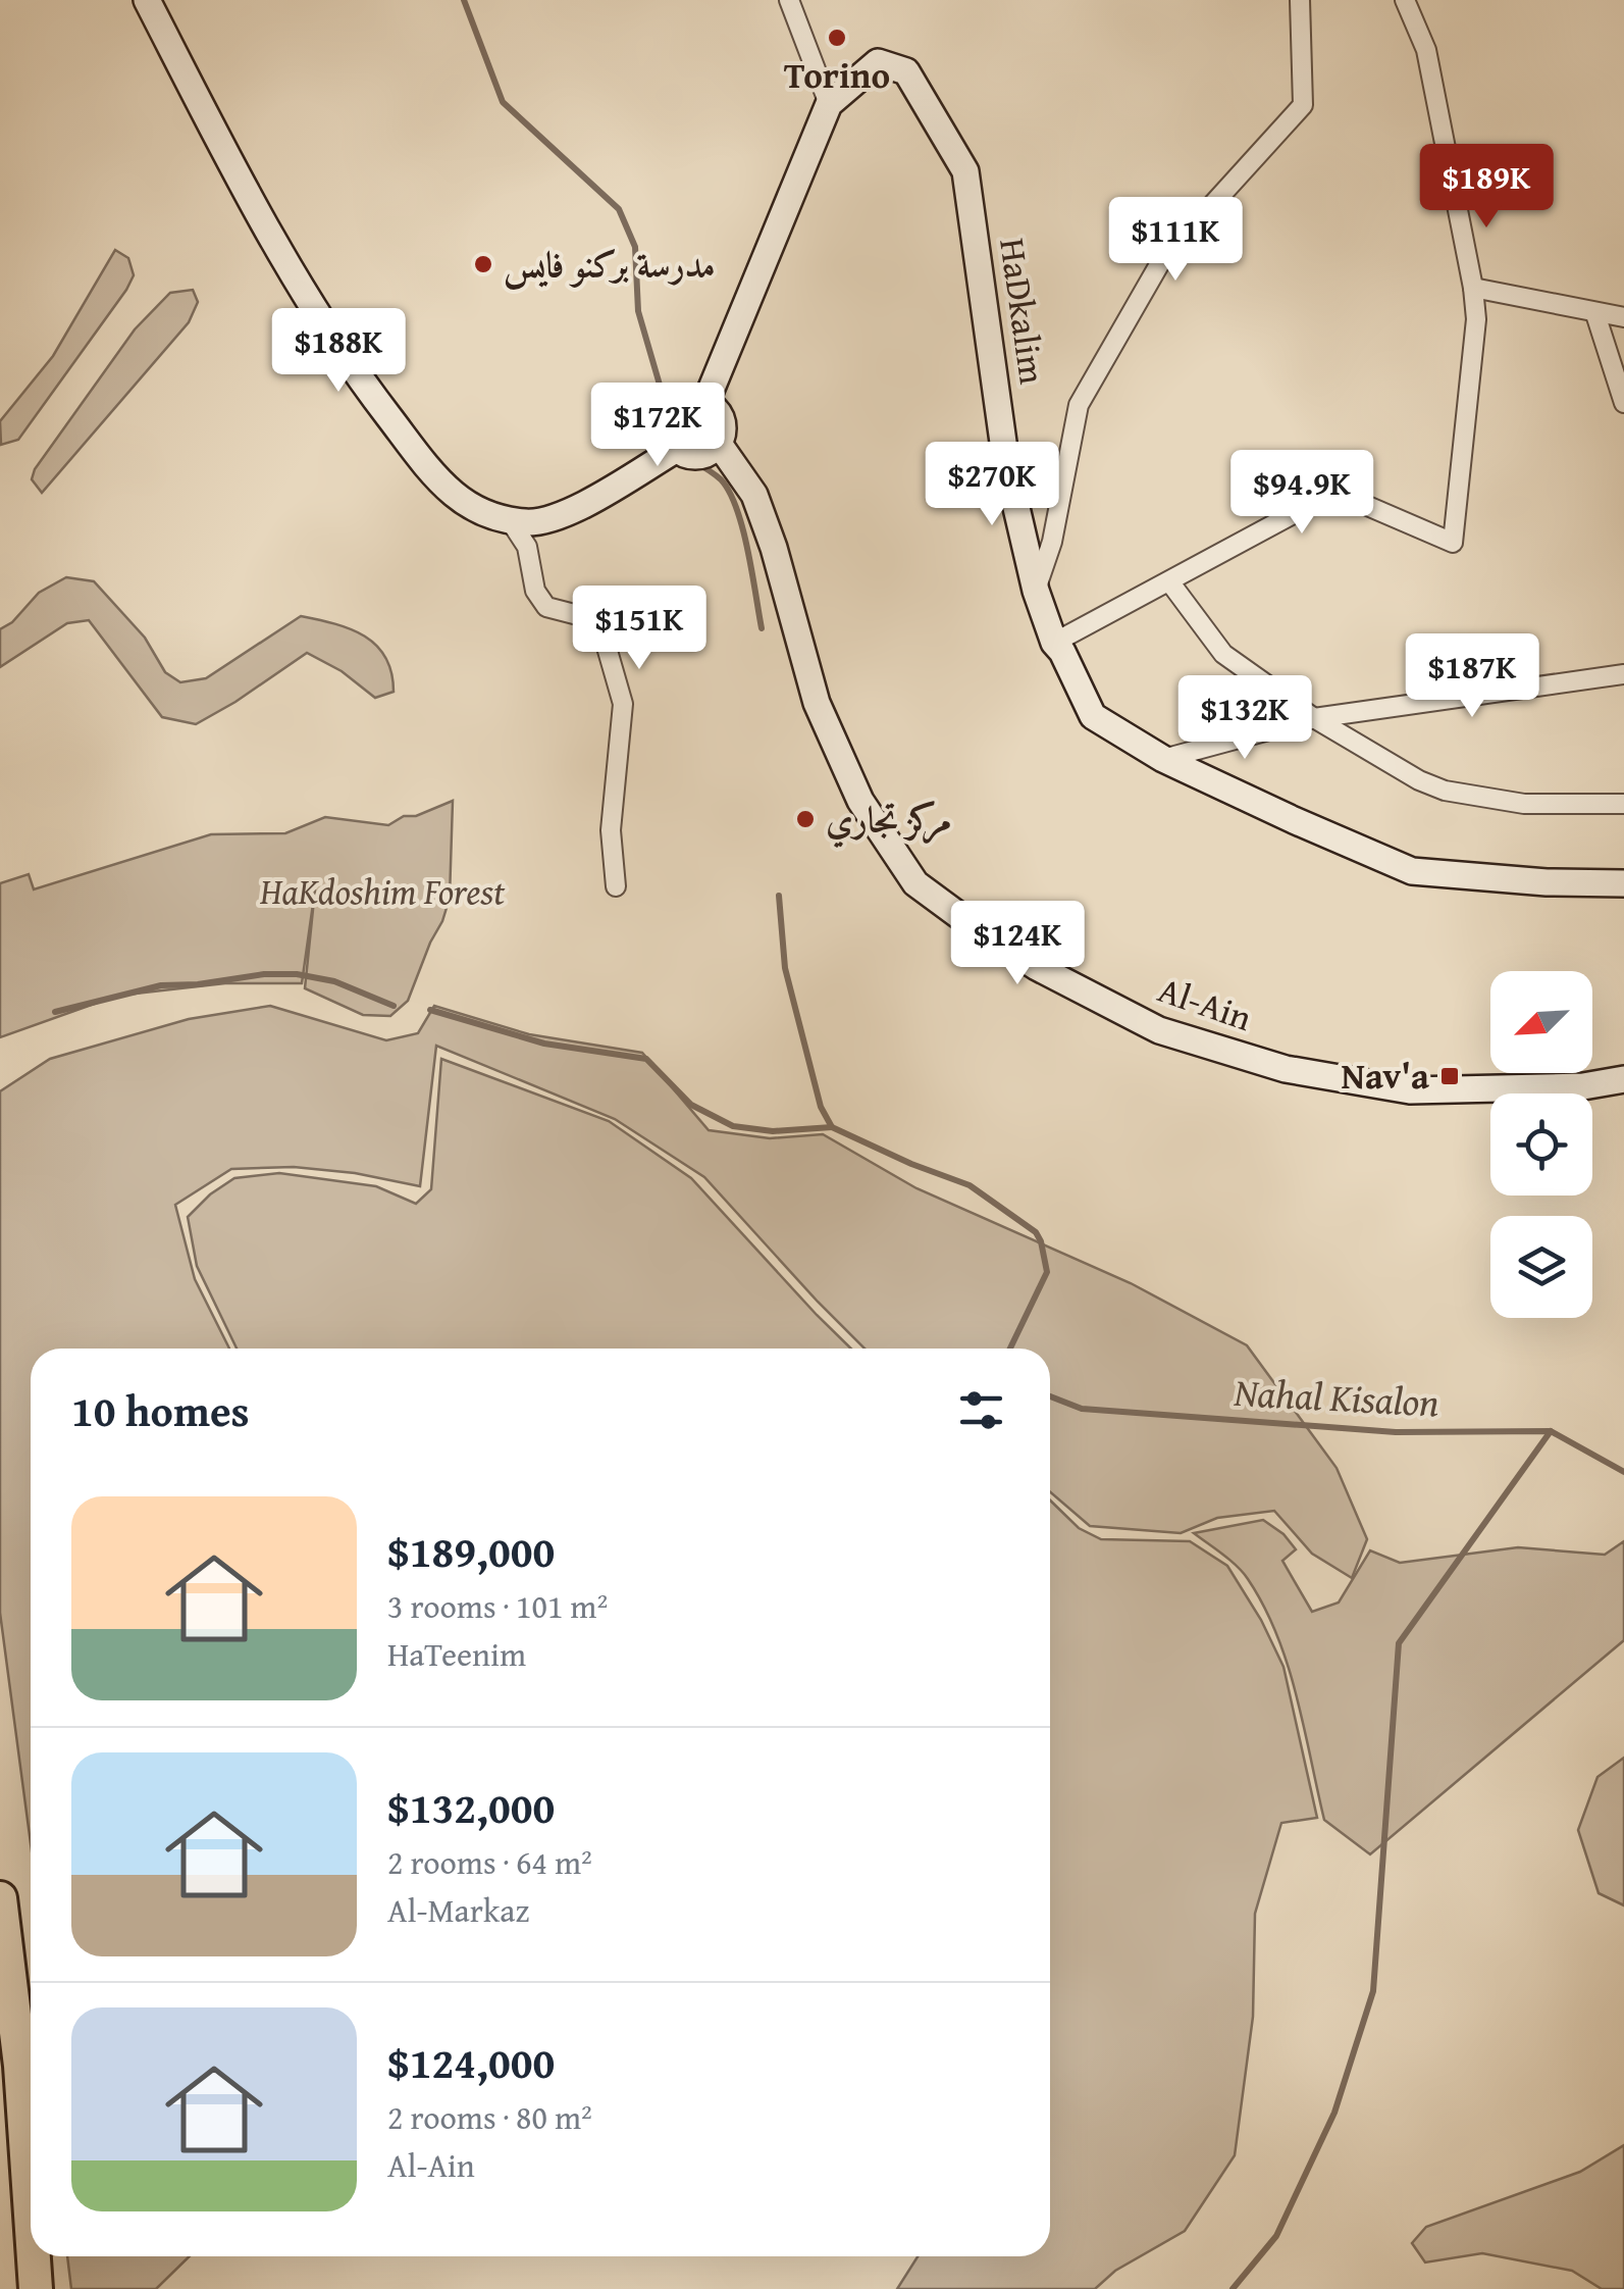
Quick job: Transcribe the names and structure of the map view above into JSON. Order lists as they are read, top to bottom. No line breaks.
{"streets":{"street":["HaDkalim","Al-Ain"]},"crossings":[["HaDkalim","Al-Ain"]],"water":["Nahal Kisalon"],"parks":["HaKdoshim Forest"],"places":{"other":["Torino","مدرسة بركنو فايس","مركز تجاري"],"transit":["Nav'a"]},"north":"bottom left","page":{"price":["$189K","$111K","$188K","$172K","$270K","$94.9K","$151K","$187K","$132K","$124K"],"heading":"10 homes","list":[{"name":"$189,000","note":"3 rooms · 101 m² · HaTeenim"},{"name":"$132,000","note":"2 rooms · 64 m² · Al-Markaz"},{"name":"$124,000","note":"2 rooms · 80 m² · Al-Ain"}]}}
